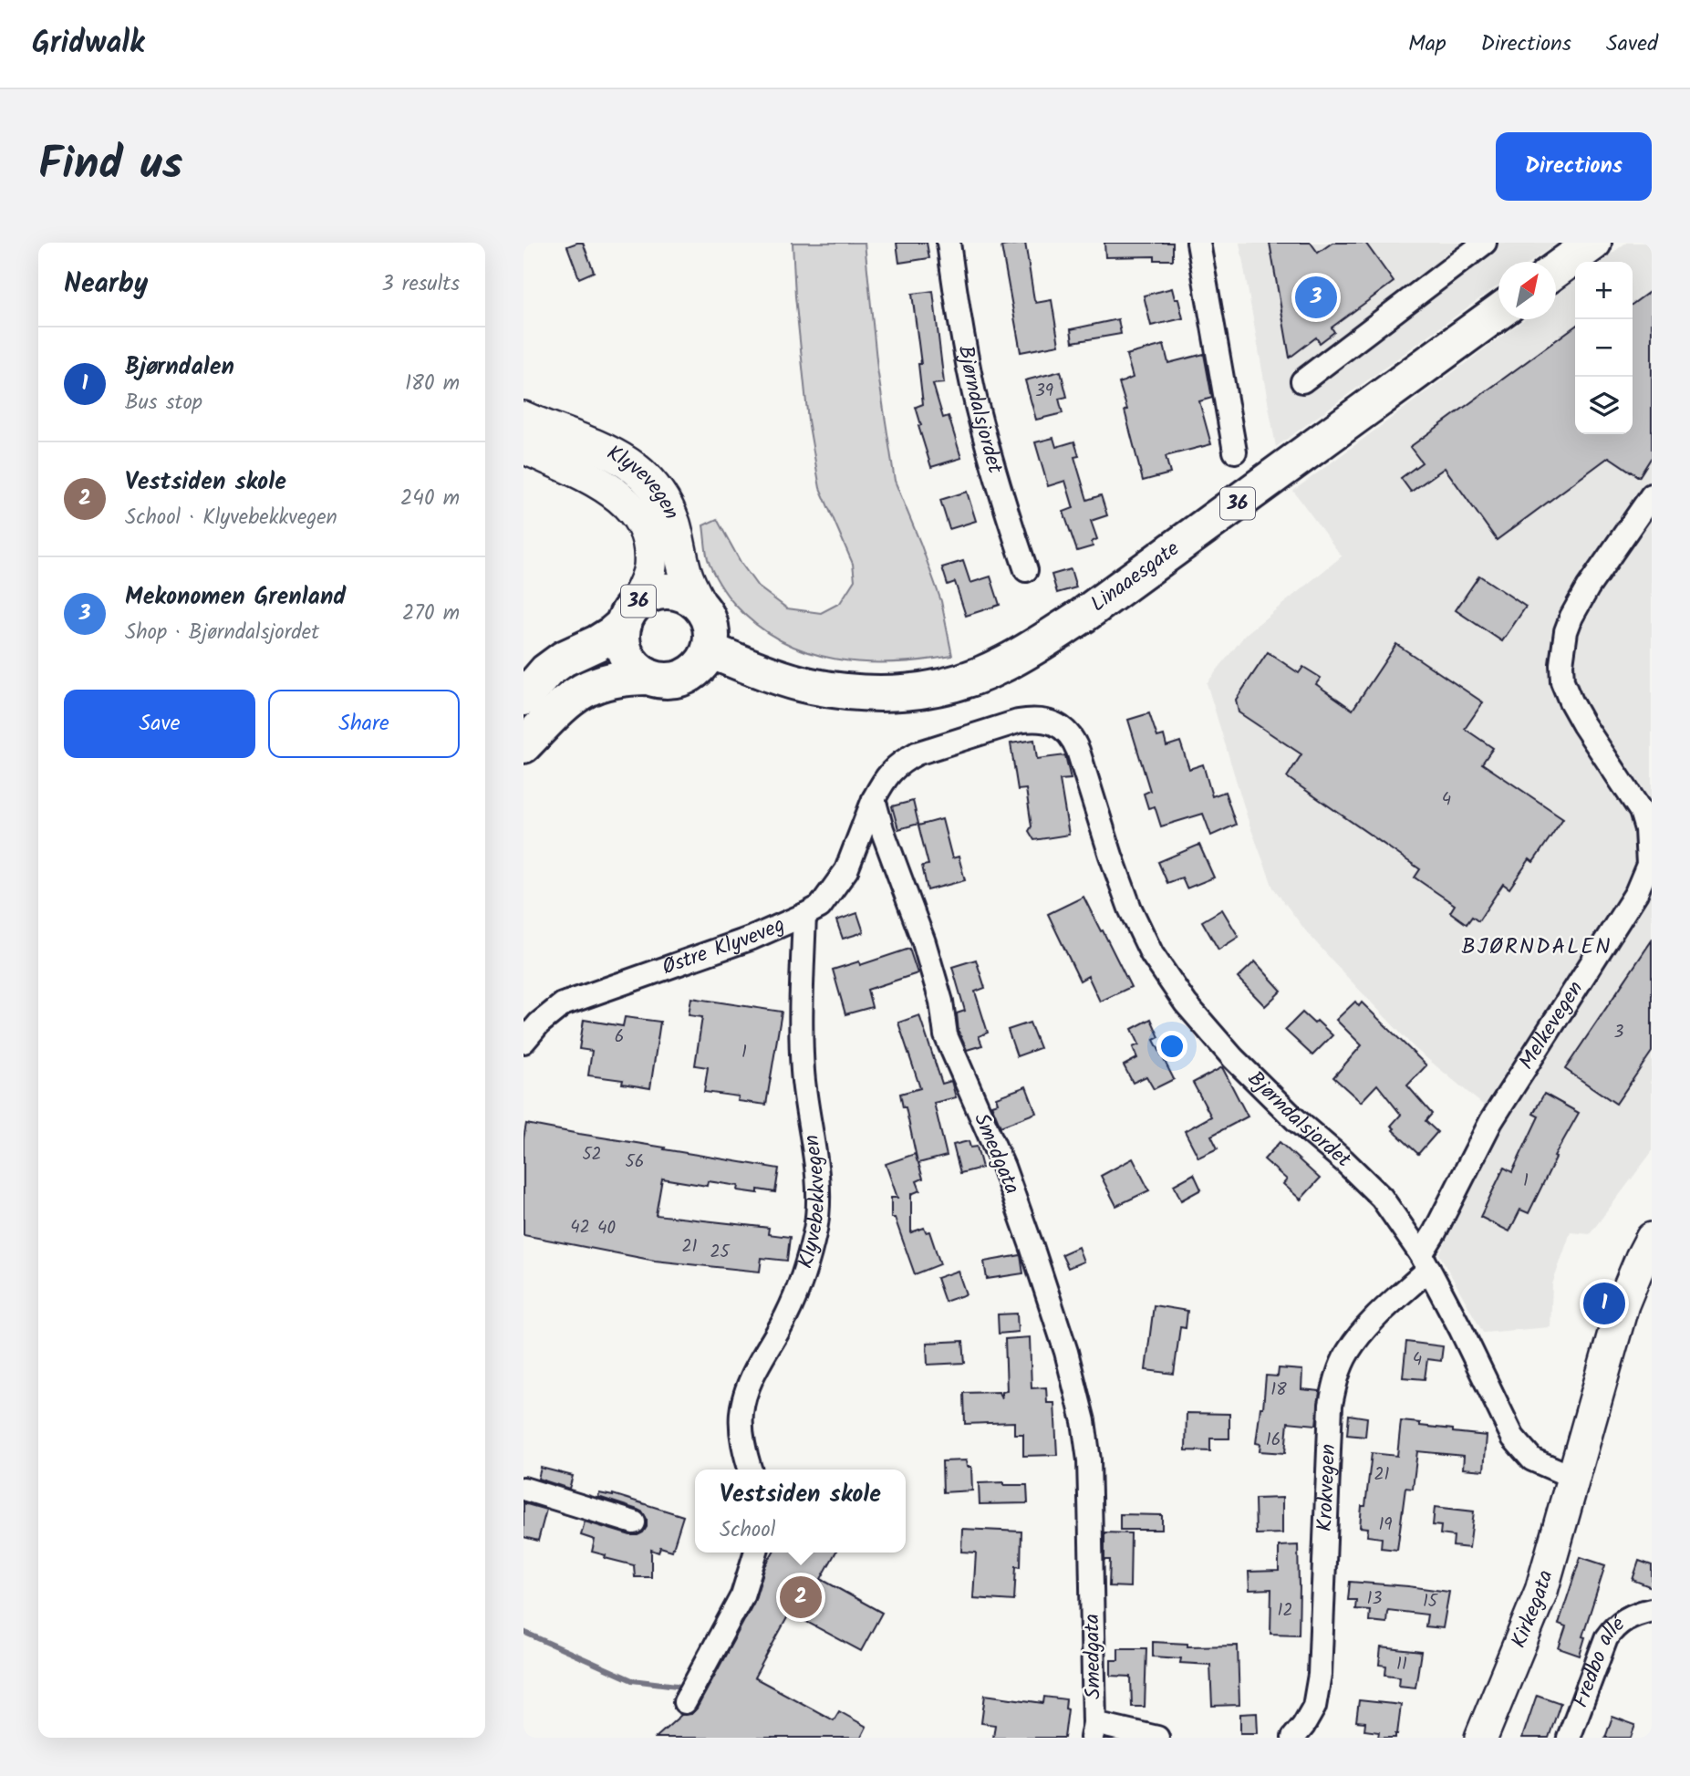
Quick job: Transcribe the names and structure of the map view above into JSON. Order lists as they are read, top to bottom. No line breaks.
{"streets":{"highway":["36","Linaaesgate"],"street":["Bjørndalsjordet","Klyvevegen","Østre Klyveveg","Melkevegen","Smedgata","Klyvebekkvegen","Krokvegen","Kirkegata","Fredbo allé"]},"crossings":[["Bjørndalsjordet","Østre Klyveveg"],["Bjørndalsjordet","Melkevegen"],["Bjørndalsjordet","Smedgata"],["Bjørndalsjordet","Krokvegen"],["Bjørndalsjordet","Kirkegata"],["Klyvevegen","36"],["Klyvevegen","Linaaesgate"],["36","Linaaesgate"],["Østre Klyveveg","Smedgata"],["Østre Klyveveg","Klyvebekkvegen"],["Melkevegen","Krokvegen"]],"districts":["BJØRNDALEN"],"house_numbers":["39","4","3","6","1","52","56","1","42","40","21","25","4","18","16","21","19","13","15","12","11"],"north":"top right","page":{"header":"Gridwalk","nav":["Map","Directions","Saved"],"title":"Find us","buttons":["Directions",["Save","Share"]],"heading":["Nearby","3 results"],"map_buttons":["+","−"],"pins":["3","1","2"],"list":[{"mark":"1","name":"Bjørndalen","note":"Bus stop","value":"180 m"},{"mark":"2","name":"Vestsiden skole","note":"School · Klyvebekkvegen","value":"240 m"},{"mark":"3","name":"Mekonomen Grenland","note":"Shop · Bjørndalsjordet","value":"270 m"}],"popup":["Vestsiden skole","School"]}}
